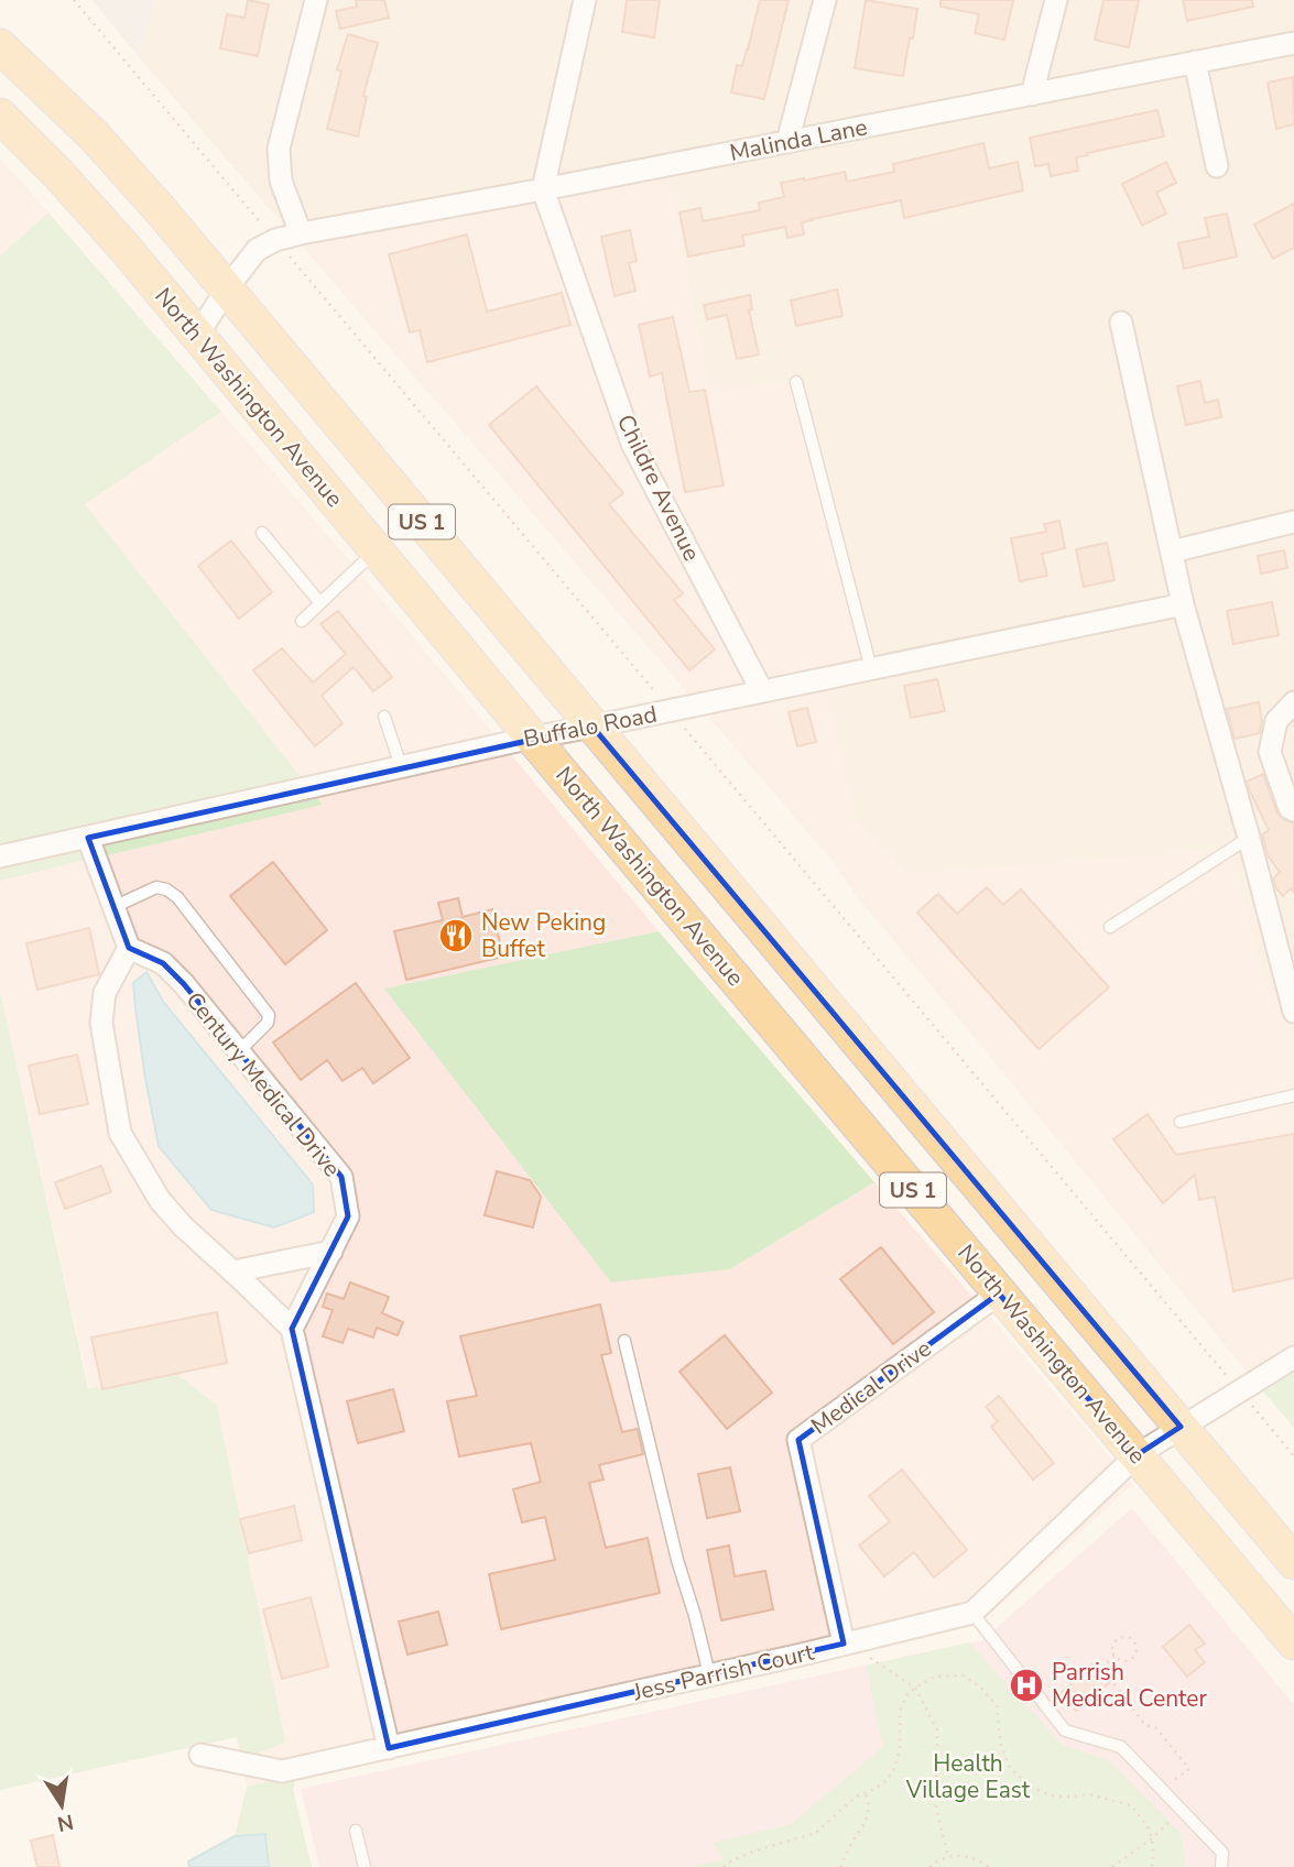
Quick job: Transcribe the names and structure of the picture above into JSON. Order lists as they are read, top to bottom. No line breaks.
{"streets":{"main road":["North Washington Avenue","US 1"],"street":["Malinda Lane","Childre Avenue","Buffalo Road","Century Medical Drive","Medical Drive","Jess Parrish Court"]},"crossings":[["Malinda Lane","North Washington Avenue"],["Malinda Lane","Childre Avenue"],["Malinda Lane","US 1"],["North Washington Avenue","Buffalo Road"],["North Washington Avenue","Medical Drive"],["Childre Avenue","Buffalo Road"],["US 1","Buffalo Road"],["Medical Drive","Jess Parrish Court"]],"parks":["Health Village East"],"places":{"restaurant":["New Peking Buffet"],"hospital":["Parrish Medical Center"]},"north":"bottom"}
